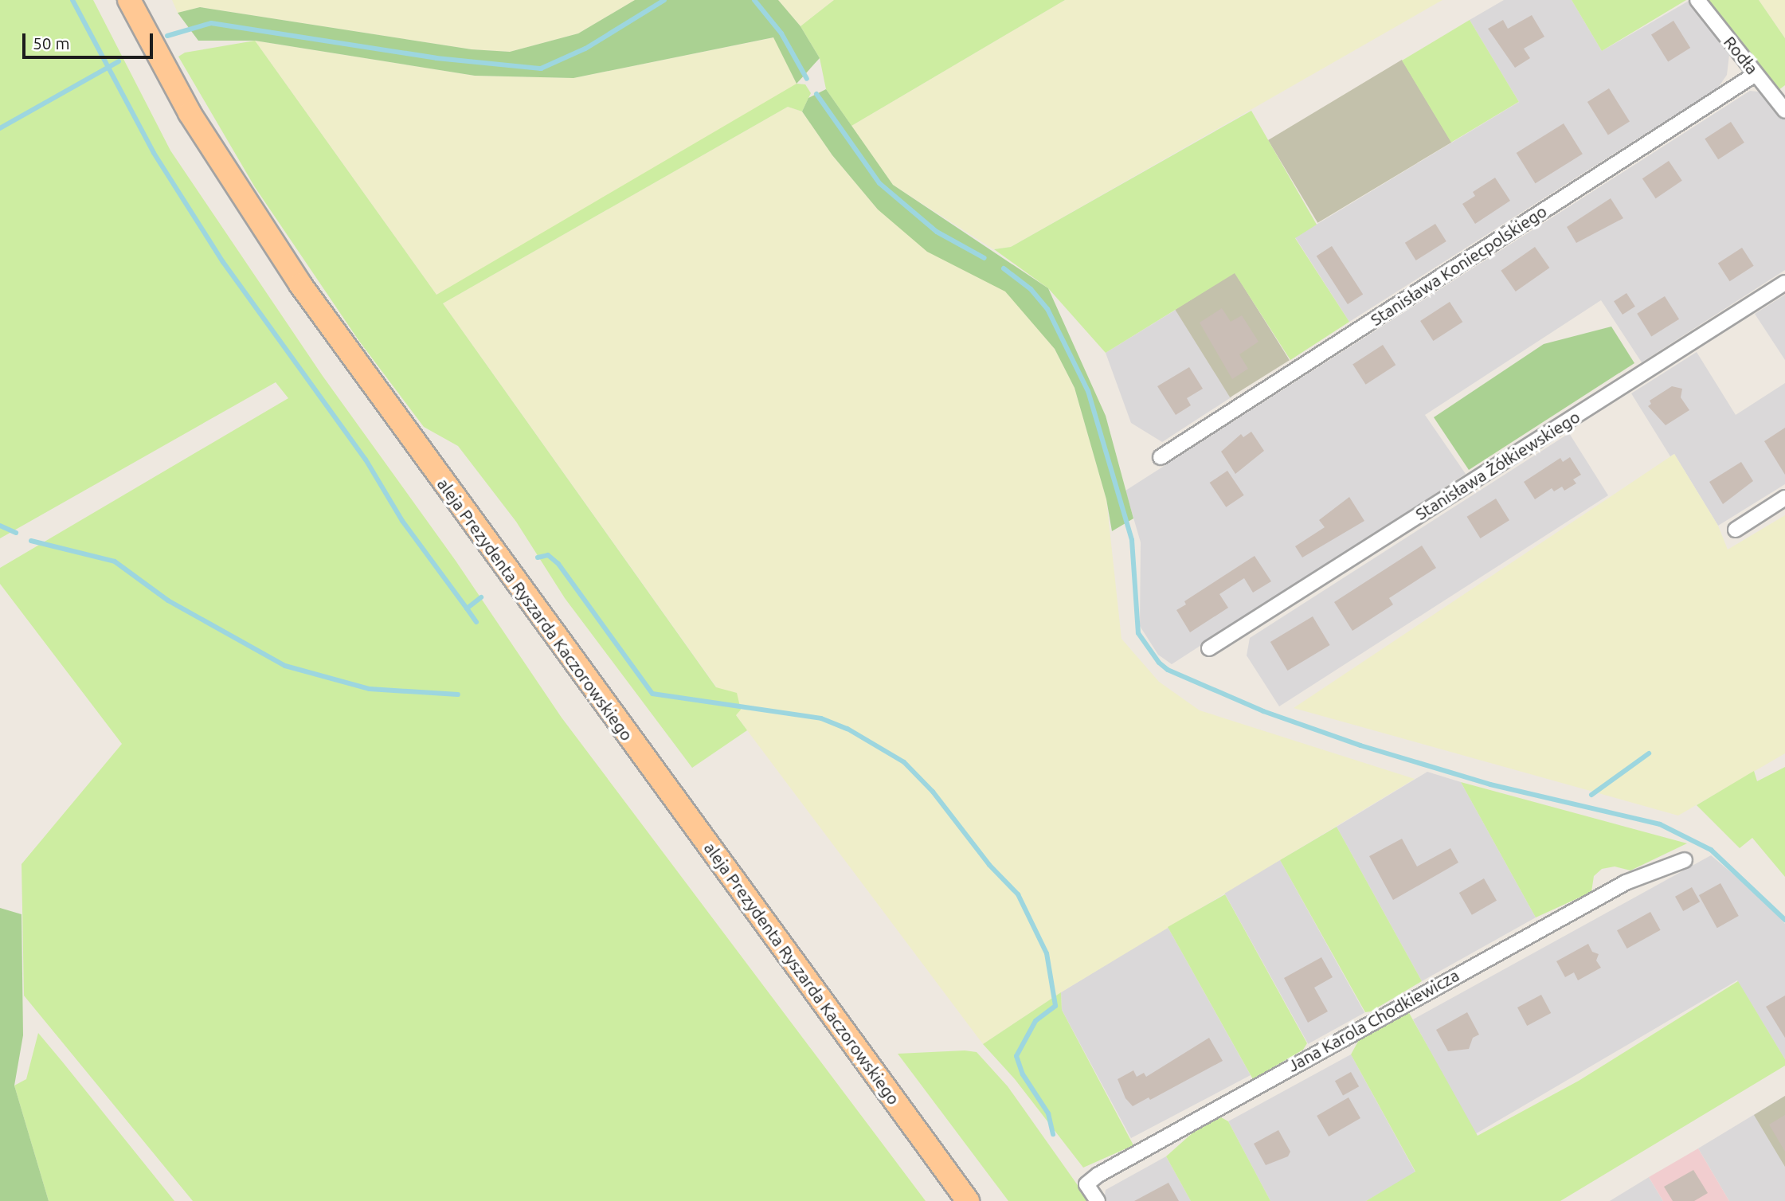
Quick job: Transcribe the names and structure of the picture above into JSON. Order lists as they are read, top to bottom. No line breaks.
{"streets":{"main road":["aleja Prezydenta Ryszarda Kaczorowskiego"],"street":["Rodła","Stanisława Koniecpolskiego","Stanisława Żółkiewskiego","Jana Karola Chodkiewicza"]},"crossings":[["Rodła","Stanisława Koniecpolskiego"]],"scale_bar":"50 m"}
